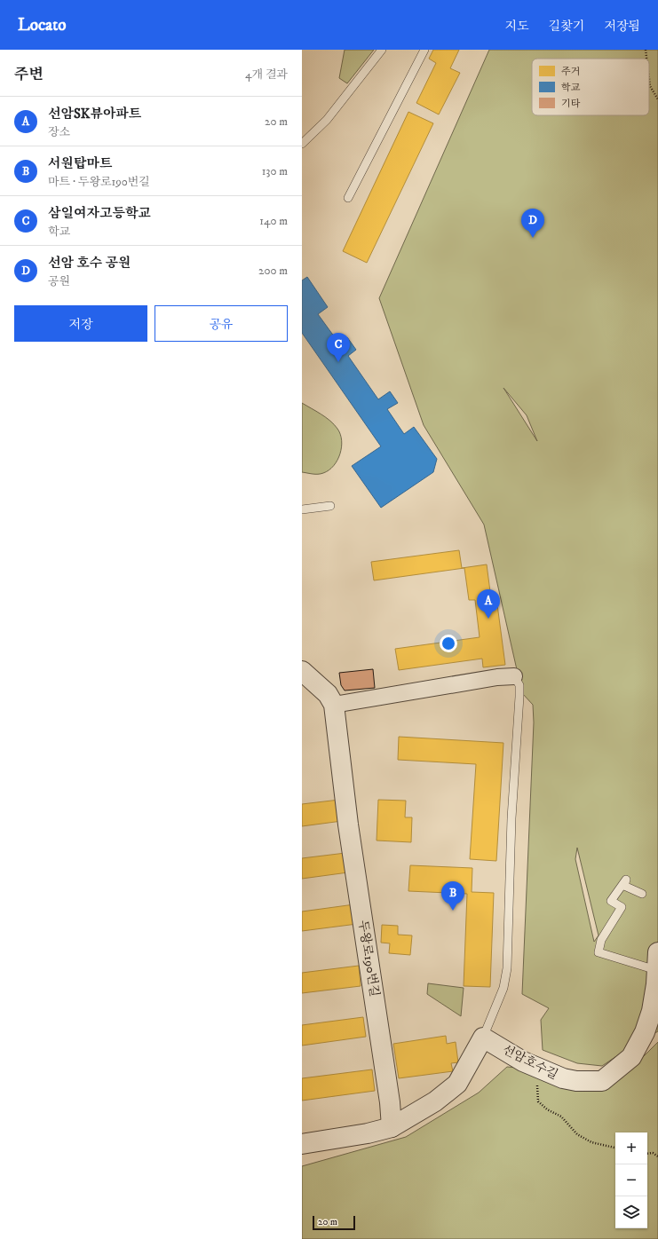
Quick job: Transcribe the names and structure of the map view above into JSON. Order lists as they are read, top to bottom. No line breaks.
{"streets":{"street":["두왕로190번길","선암호수길"]},"legend":["주거","학교","기타"],"scale_bar":"20 m","page":{"header":"Locato","nav":["지도","길찾기","저장됨"],"heading":["주변","4개 결과"],"list":[{"mark":"A","name":"선암SK뷰아파트","note":"장소","value":"20 m"},{"mark":"B","name":"서원탑마트","note":"마트 · 두왕로190번길","value":"130 m"},{"mark":"C","name":"삼일여자고등학교","note":"학교","value":"140 m"},{"mark":"D","name":"선암 호수 공원","note":"공원","value":"200 m"}],"pins":["D","C","A","B"],"buttons":["저장","공유"],"map_buttons":["+","−"],"scale":"20 m"}}
